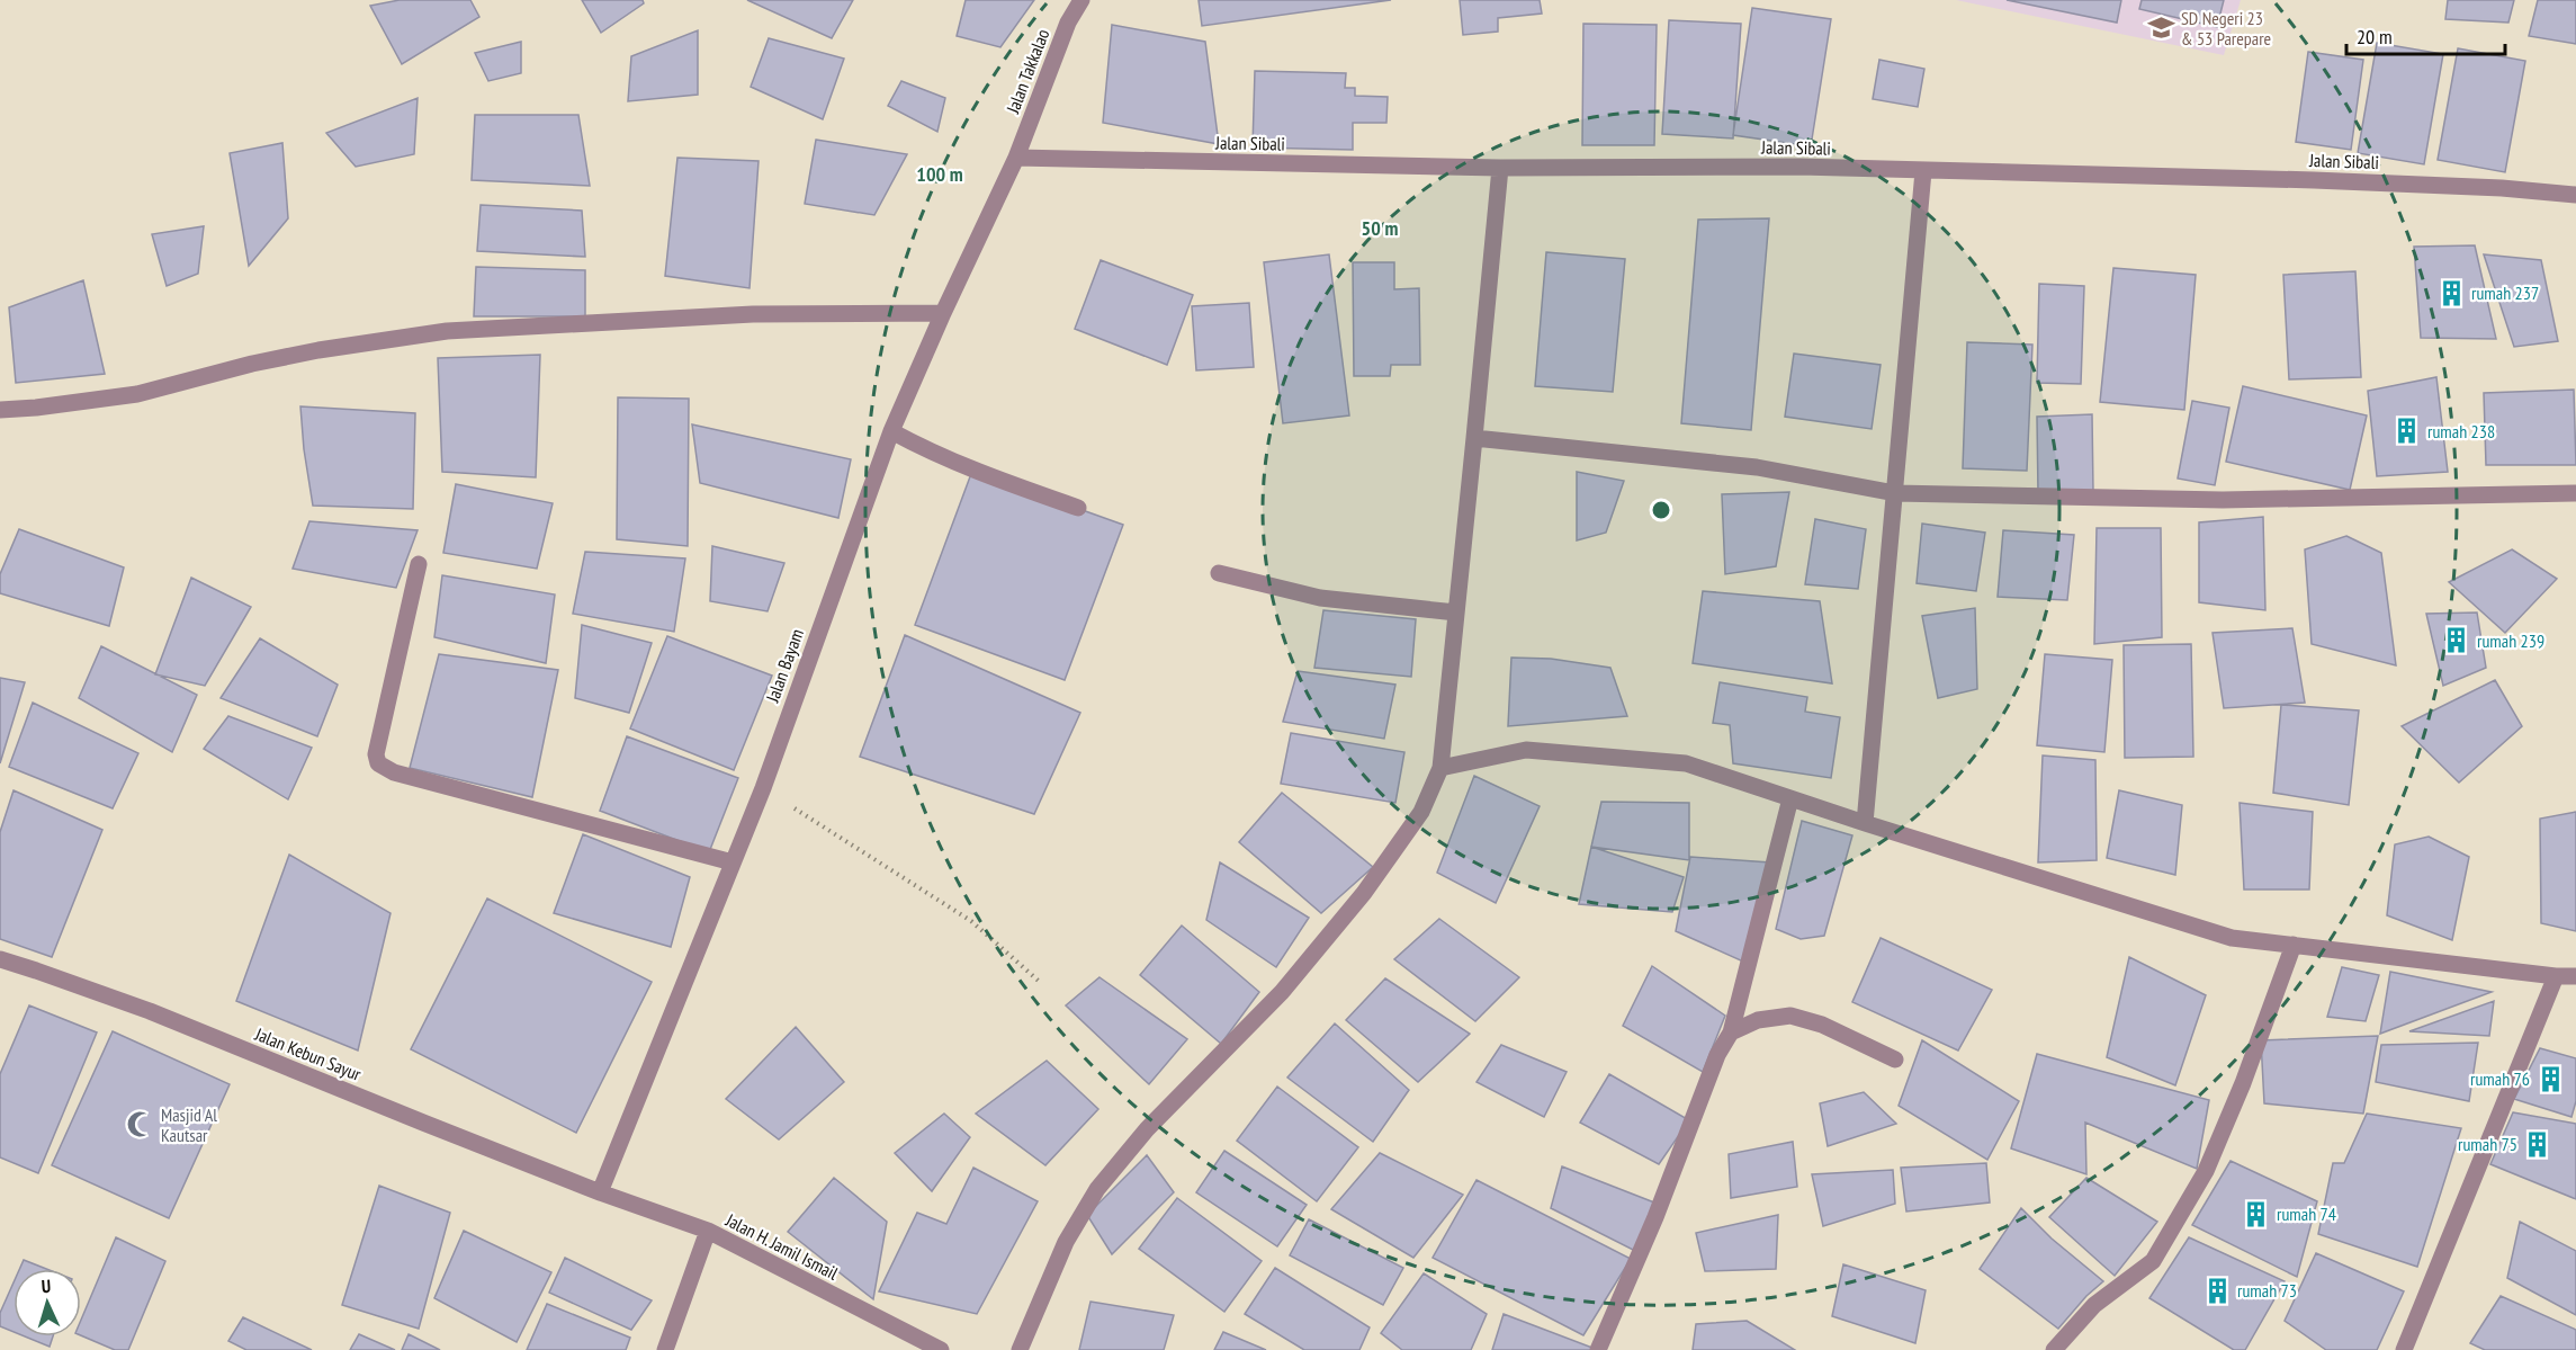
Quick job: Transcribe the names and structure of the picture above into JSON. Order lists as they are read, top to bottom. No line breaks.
{"streets":{"street":["Jalan Takkalao","Jalan Sibali","Jalan Bayam","Jalan Kebun Sayur","Jalan H. Jamil Ismail"]},"crossings":[["Jalan Takkalao","Jalan Sibali"],["Jalan Takkalao","Jalan Bayam"],["Jalan Sibali","Jalan Bayam"],["Jalan Bayam","Jalan Kebun Sayur"],["Jalan Bayam","Jalan H. Jamil Ismail"],["Jalan Kebun Sayur","Jalan H. Jamil Ismail"]],"places":{"school or university":["SD Negeri 23 & 53 Parepare"],"building":["rumah 237","rumah 238","rumah 239","rumah 76","rumah 75","rumah 74","rumah 73"],"mosque":["Masjid Al Kautsar"]},"scale_bar":"20 m","north":"top","rings":["100 m","50 m"]}
